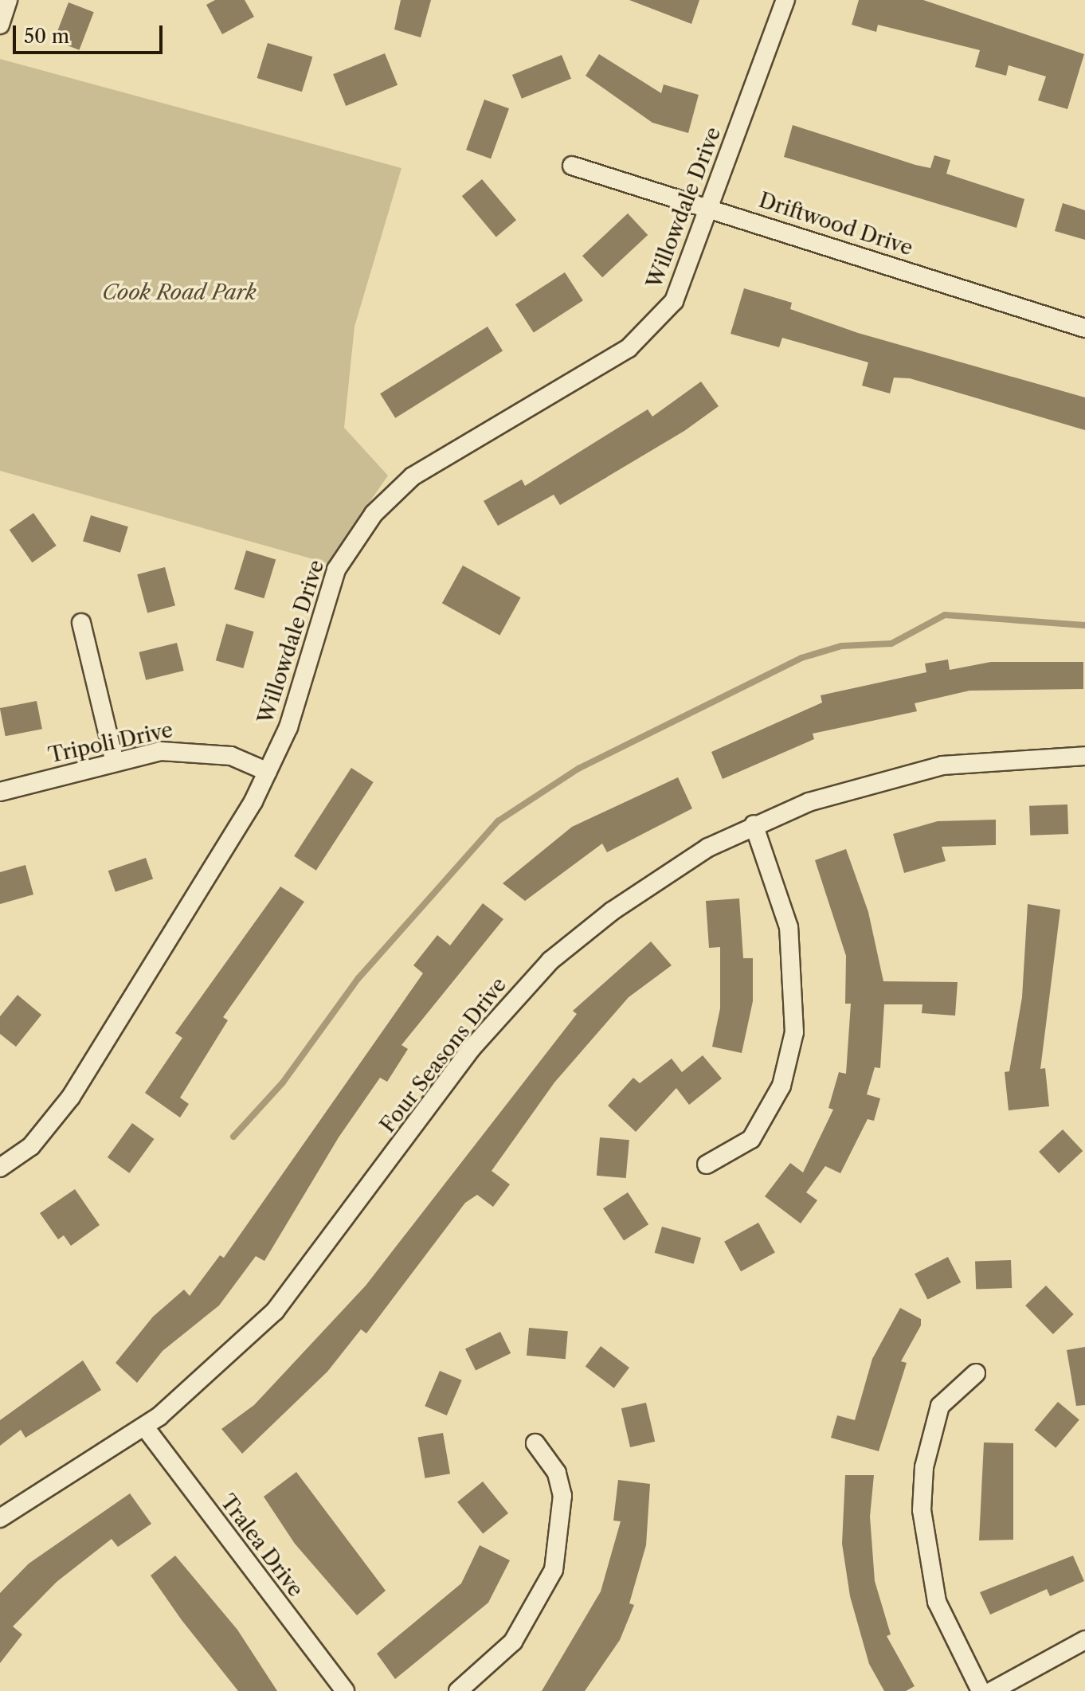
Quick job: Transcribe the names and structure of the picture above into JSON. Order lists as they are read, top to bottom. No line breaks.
{"streets":{"street":["Willowdale Drive","Driftwood Drive","Tripoli Drive","Four Seasons Drive","Tralea Drive"]},"crossings":[["Willowdale Drive","Driftwood Drive"],["Willowdale Drive","Tripoli Drive"],["Four Seasons Drive","Tralea Drive"]],"parks":["Cook Road Park"],"scale_bar":"50 m"}
